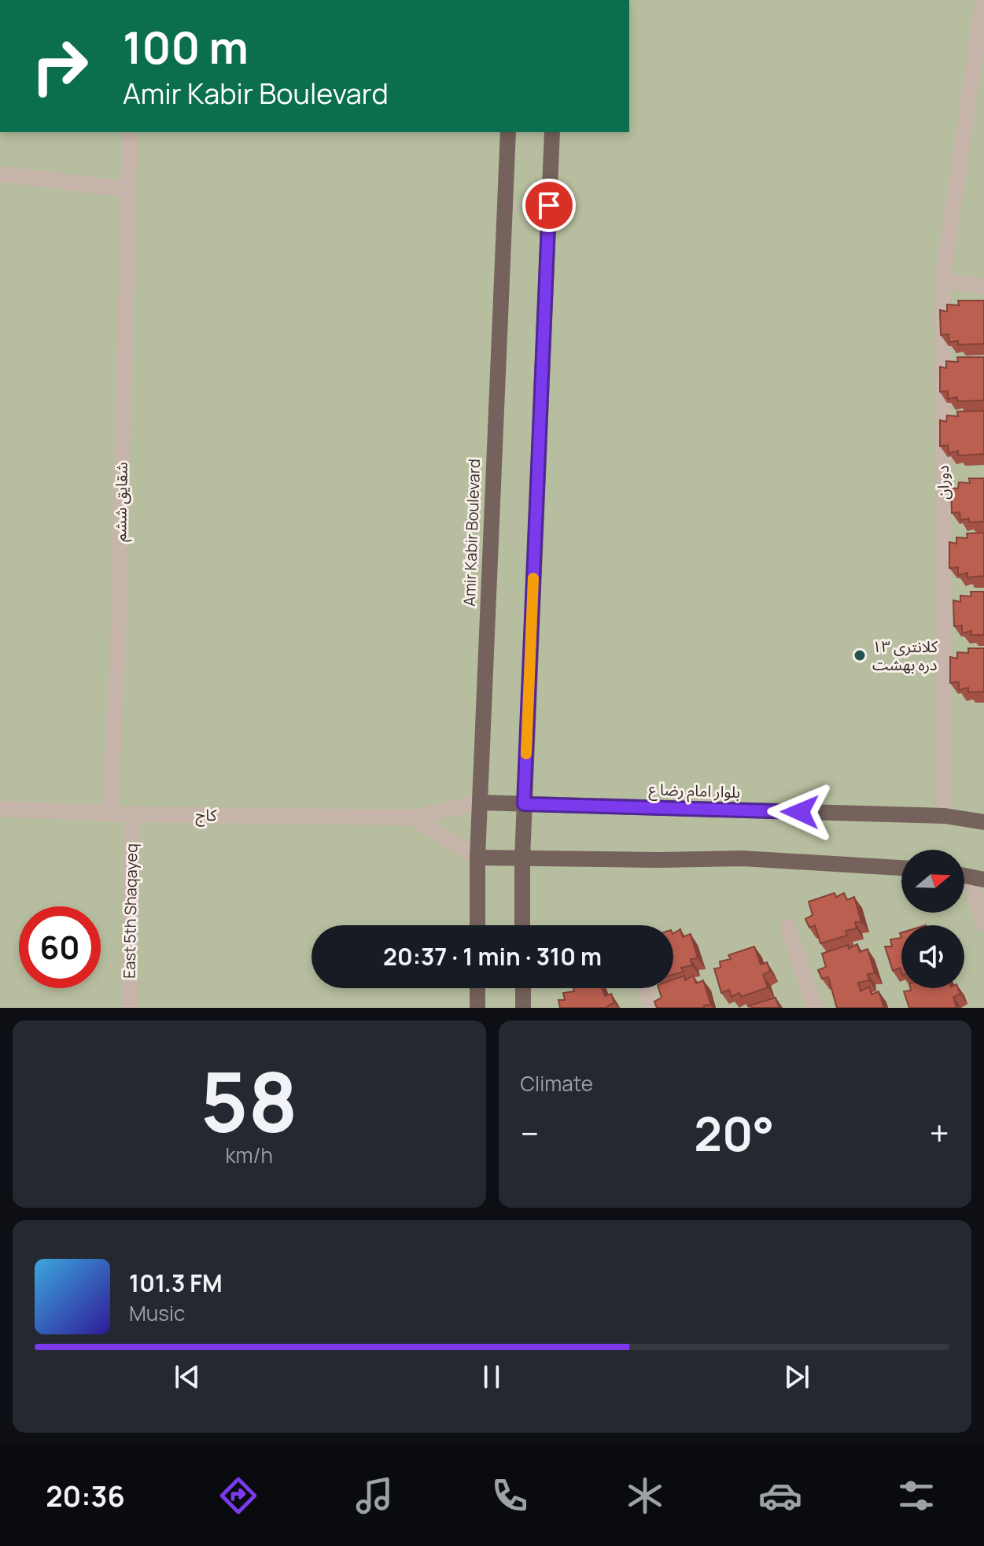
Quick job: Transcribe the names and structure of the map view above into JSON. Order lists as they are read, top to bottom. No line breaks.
{"streets":{"main road":["Amir Kabir Boulevard","بلوار امام رضا ع"],"street":["دوران","شقایق ششم","کاج","East 5th Shaqayeq"]},"crossings":[["دوران","بلوار امام رضا ع"],["شقایق ششم","کاج"],["Amir Kabir Boulevard","بلوار امام رضا ع"],["Amir Kabir Boulevard","کاج"],["بلوار امام رضا ع","کاج"],["کاج","East 5th Shaqayeq"]],"places":["کلانتری ۱۳ دره بهشت"],"north":"right","page":{"turn":["100 m","Amir Kabir Boulevard"],"limit":"60","trip":"20:37 · 1 min · 310 m","tile":[["58","km/h"],"Climate"],"heat":["−","20°","+"],"song":["101.3 FM","Music"],"tabs":"20:36"}}
